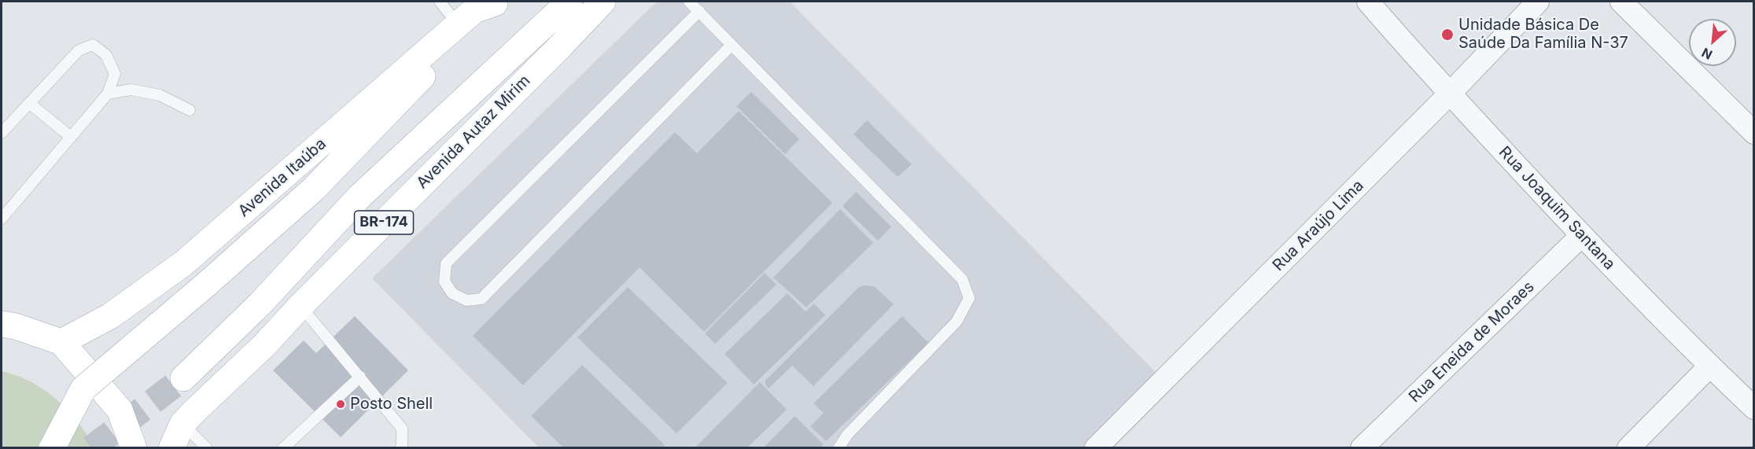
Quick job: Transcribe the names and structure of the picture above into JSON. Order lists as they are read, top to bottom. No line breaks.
{"streets":{"main road":["Avenida Autaz Mirim","Avenida Itaúba","BR-174"],"street":["Rua Joaquim Santana","Rua Araújo Lima","Rua Eneida de Moraes"]},"crossings":[["Rua Joaquim Santana","Rua Araújo Lima"],["Rua Joaquim Santana","Rua Eneida de Moraes"]],"places":["Unidade Básica De Saúde Da Família N-37","Posto Shell"],"north":"bottom left"}
